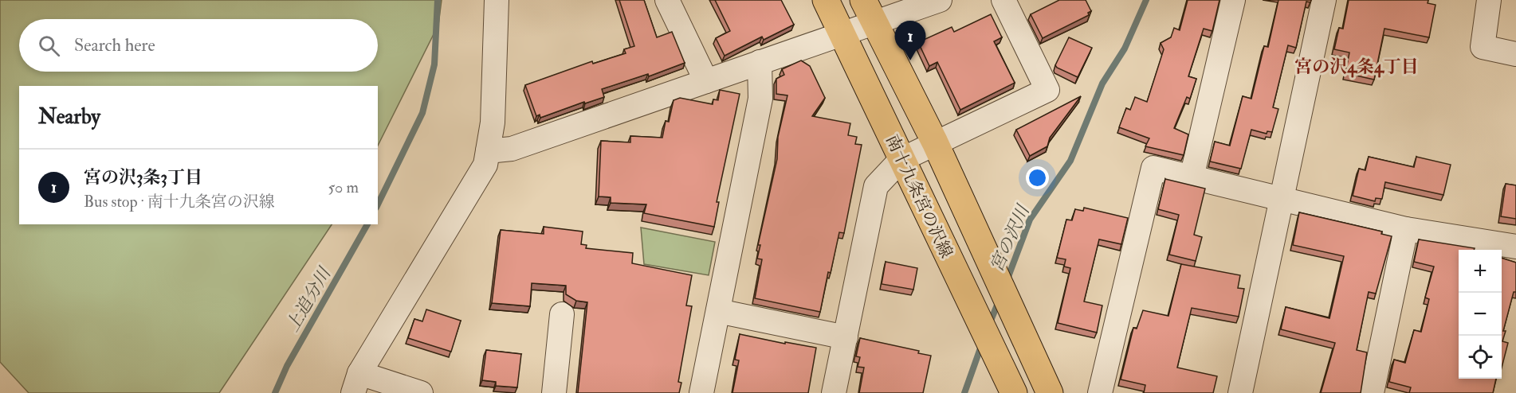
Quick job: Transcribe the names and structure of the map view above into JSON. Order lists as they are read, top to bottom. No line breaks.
{"streets":{"main road":["南十九条宮の沢線"]},"districts":["宮の沢4条4丁目"],"water":["宮の沢川","上追分川"],"page":{"search":"Search here","pins":"1","heading":"Nearby","list":[{"mark":"1","name":"宮の沢3条3丁目","note":"Bus stop · 南十九条宮の沢線","value":"50 m"}],"map_buttons":["+","−"]}}
